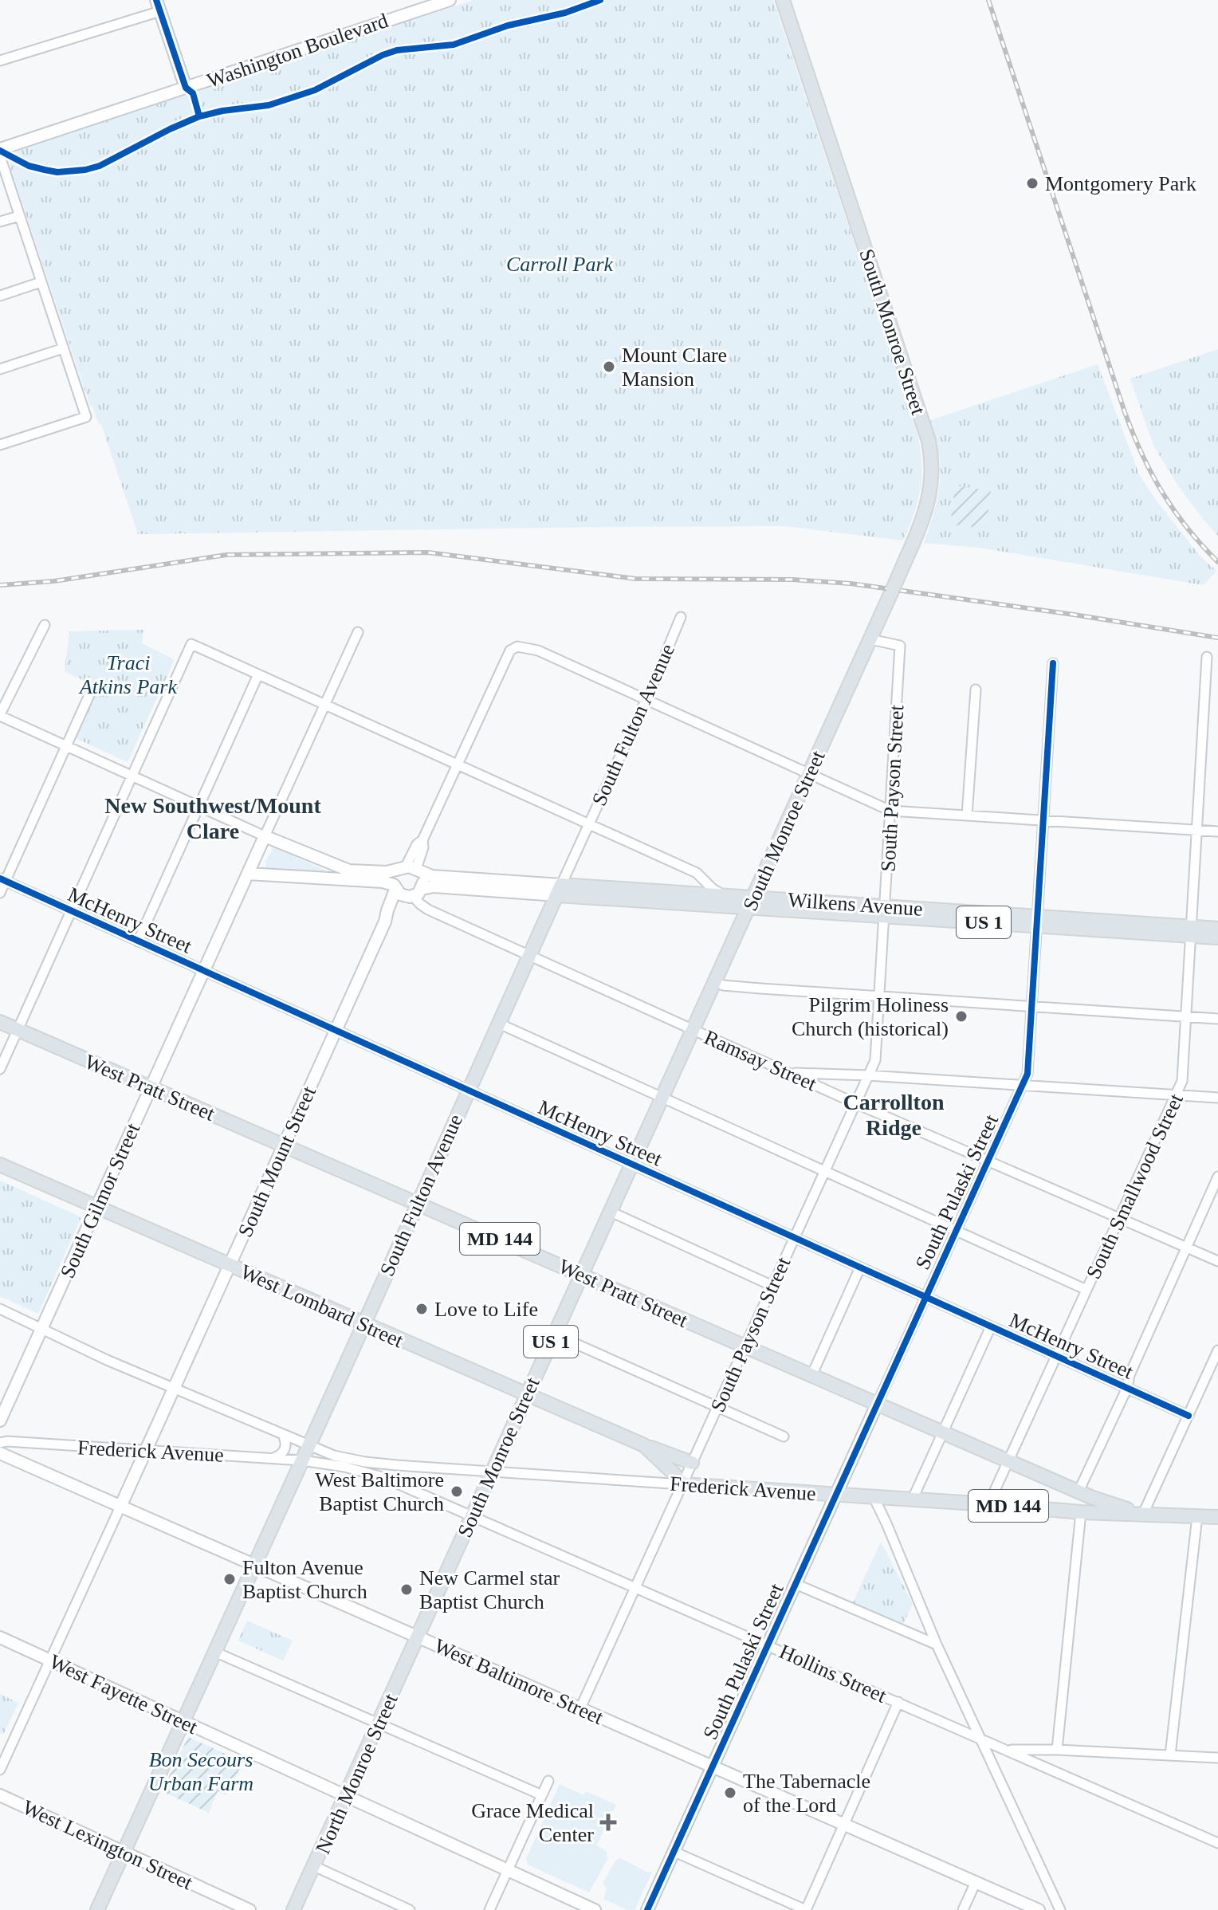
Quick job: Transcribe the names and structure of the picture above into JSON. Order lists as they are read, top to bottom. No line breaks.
{"streets":{"main road":["South Monroe Street","South Fulton Avenue","Wilkens Avenue","US 1","West Pratt Street","MD 144","West Lombard Street","Frederick Avenue","North Monroe Street"],"street":["Washington Boulevard","South Payson Street","McHenry Street","Ramsay Street","South Mount Street","South Smallwood Street","South Pulaski Street","South Gilmor Street","Hollins Street","West Baltimore Street","West Fayette Street","West Lexington Street"]},"crossings":[["South Monroe Street","South Payson Street"],["South Monroe Street","Wilkens Avenue"],["South Monroe Street","McHenry Street"],["South Monroe Street","Ramsay Street"],["South Monroe Street","West Pratt Street"],["South Monroe Street","West Lombard Street"],["South Monroe Street","Frederick Avenue"],["South Monroe Street","Hollins Street"],["South Monroe Street","West Baltimore Street"],["South Monroe Street","North Monroe Street"],["South Fulton Avenue","Wilkens Avenue"],["South Fulton Avenue","McHenry Street"],["South Fulton Avenue","Ramsay Street"],["South Fulton Avenue","West Pratt Street"],["South Fulton Avenue","West Lombard Street"],["South Fulton Avenue","Frederick Avenue"],["South Fulton Avenue","Hollins Street"],["South Fulton Avenue","West Baltimore Street"],["South Fulton Avenue","West Fayette Street"],["South Fulton Avenue","West Lexington Street"],["South Payson Street","Wilkens Avenue"],["South Payson Street","McHenry Street"],["South Payson Street","Ramsay Street"],["South Payson Street","West Pratt Street"],["South Payson Street","West Lombard Street"],["South Payson Street","Frederick Avenue"],["South Payson Street","Hollins Street"],["South Payson Street","West Baltimore Street"],["Wilkens Avenue","Ramsay Street"],["Wilkens Avenue","South Mount Street"],["Wilkens Avenue","South Smallwood Street"],["Wilkens Avenue","South Pulaski Street"],["Wilkens Avenue","South Gilmor Street"],["McHenry Street","South Mount Street"],["McHenry Street","South Smallwood Street"],["McHenry Street","South Pulaski Street"],["McHenry Street","South Gilmor Street"],["Ramsay Street","South Mount Street"],["Ramsay Street","South Smallwood Street"],["Ramsay Street","South Pulaski Street"],["West Pratt Street","South Mount Street"],["West Pratt Street","South Smallwood Street"],["West Pratt Street","South Pulaski Street"],["West Pratt Street","South Gilmor Street"],["West Pratt Street","Frederick Avenue"],["South Mount Street","West Lombard Street"],["South Mount Street","Frederick Avenue"],["South Mount Street","West Baltimore Street"],["South Smallwood Street","Frederick Avenue"],["South Pulaski Street","Frederick Avenue"],["South Pulaski Street","Hollins Street"],["South Pulaski Street","West Baltimore Street"],["South Gilmor Street","West Lombard Street"],["West Lombard Street","Frederick Avenue"],["Frederick Avenue","Hollins Street"],["West Baltimore Street","North Monroe Street"],["West Fayette Street","North Monroe Street"]],"districts":["New Southwest/Mount Clare","Carrollton Ridge"],"parks":["Carroll Park","Traci Atkins Park","Bon Secours Urban Farm"],"places":{"other":["Montgomery Park","Mount Clare Mansion","Pilgrim Holiness Church (historical)","Love to Life","West Baltimore Baptist Church","Fulton Avenue Baptist Church","New Carmel star Baptist Church","The Tabernacle of the Lord"],"health":["Grace Medical Center"]}}
